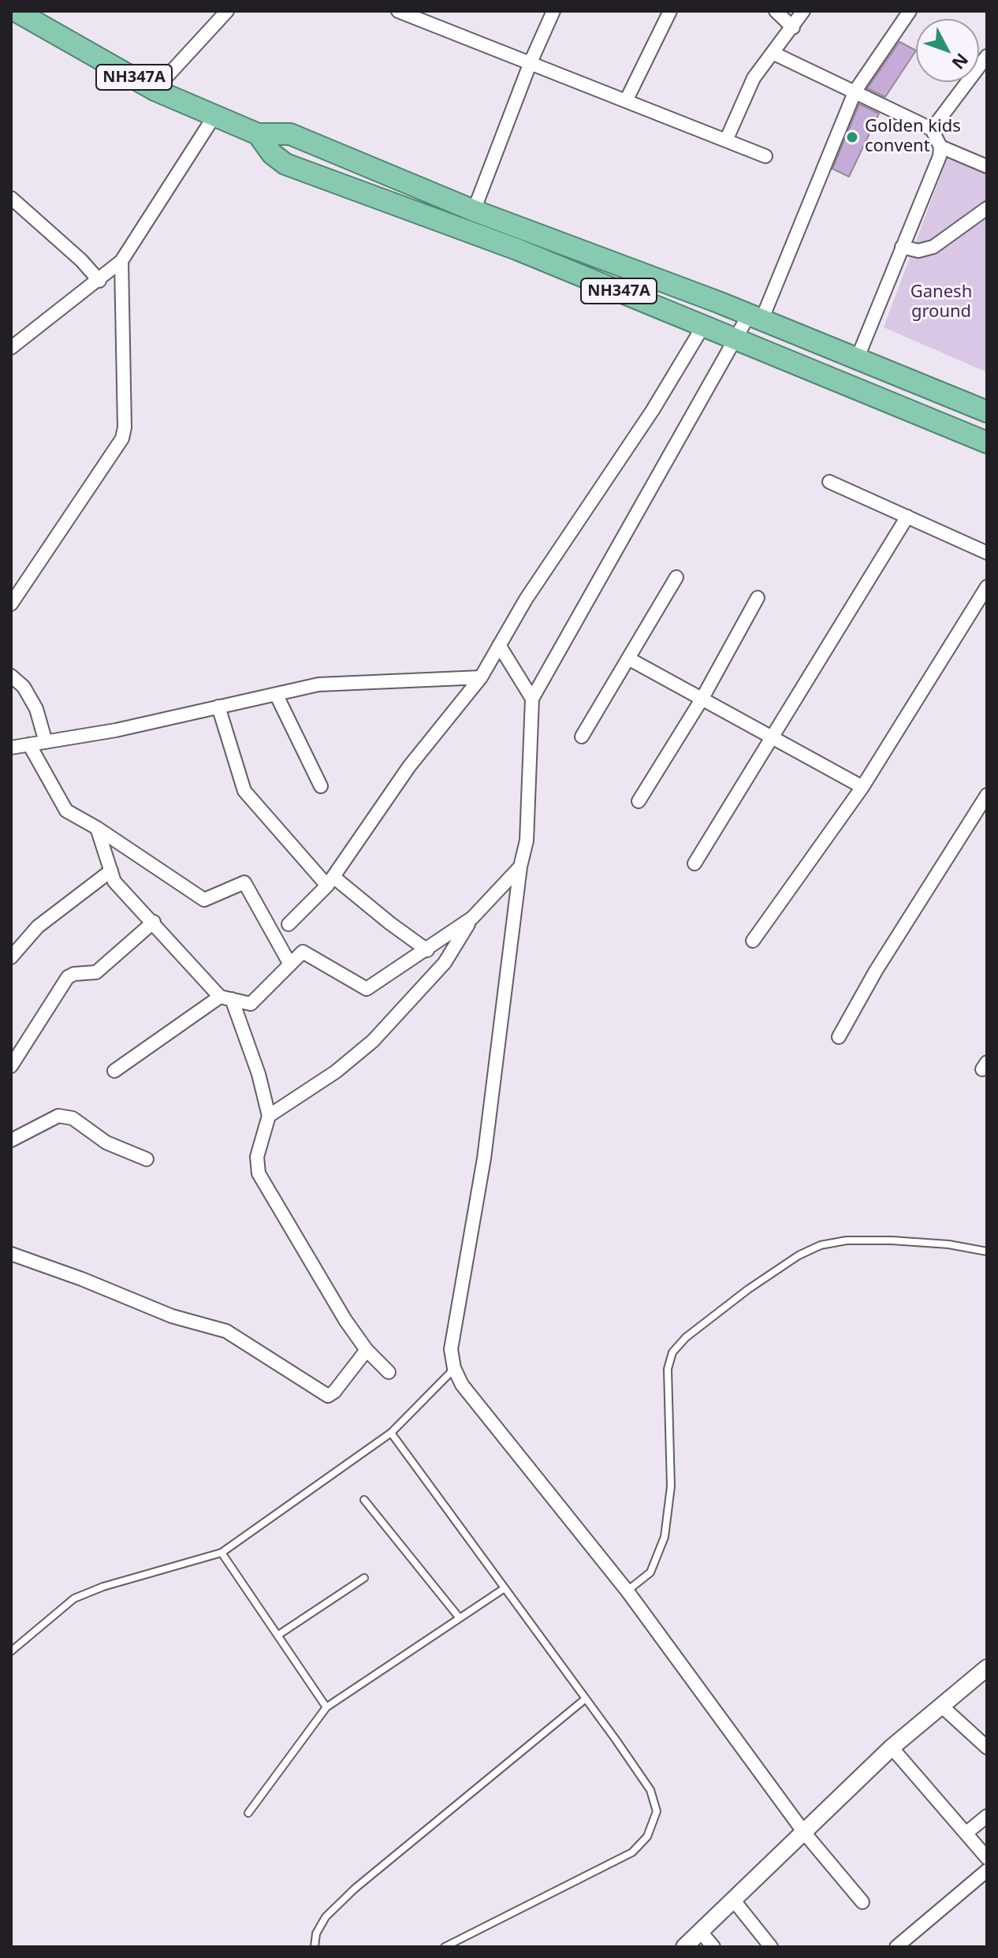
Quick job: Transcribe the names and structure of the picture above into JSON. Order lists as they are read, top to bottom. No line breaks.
{"streets":{"highway":["NH347A"]},"parks":["Ganesh ground"],"places":["Golden kids convent"],"north":"bottom right"}
